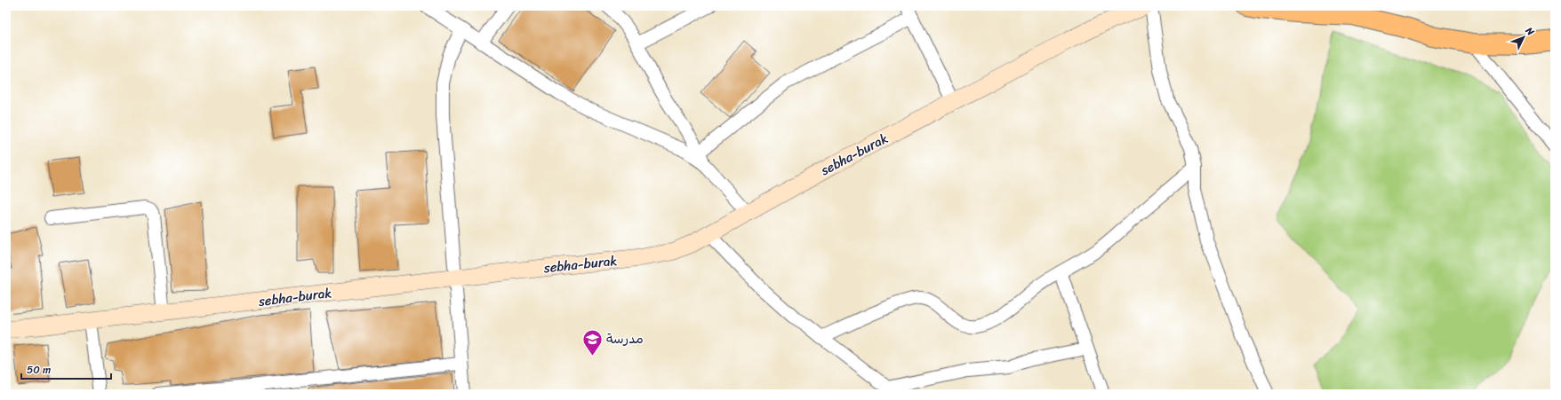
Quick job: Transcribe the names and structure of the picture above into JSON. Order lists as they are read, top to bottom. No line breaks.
{"streets":{"main road":["sebha-burak"]},"places":{"school or university":["مدرسة"]},"scale_bar":"50 m","north":"top right"}
